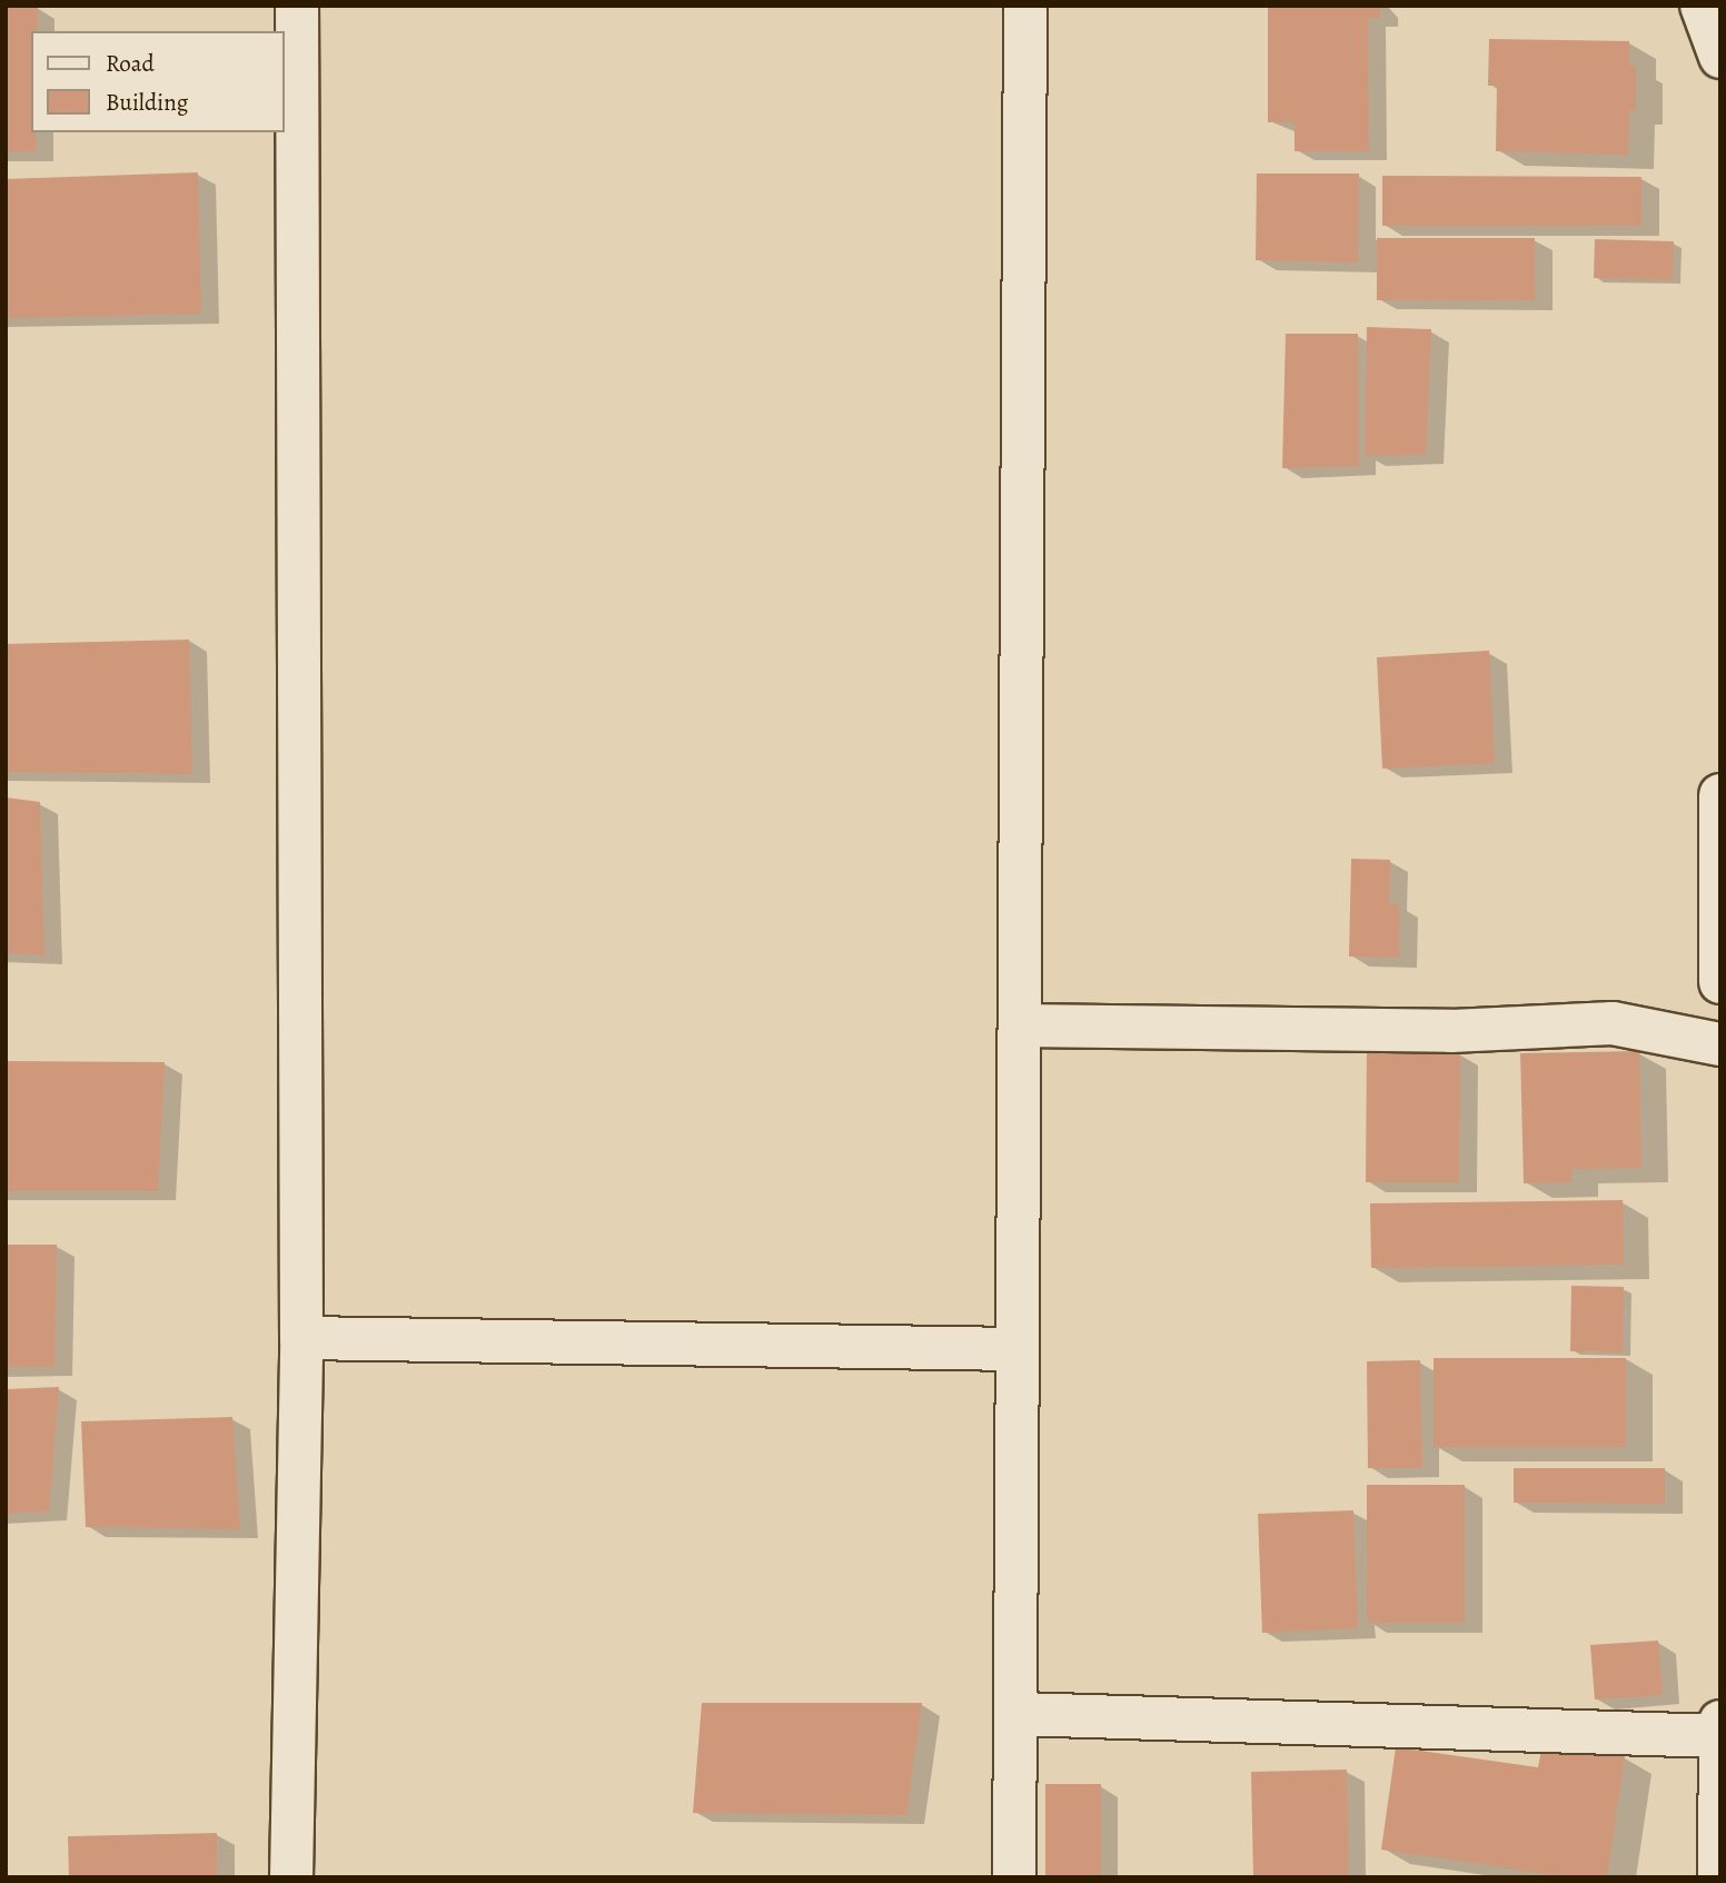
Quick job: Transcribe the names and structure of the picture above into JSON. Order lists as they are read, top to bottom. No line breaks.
{"legend":["Road","Building"]}
